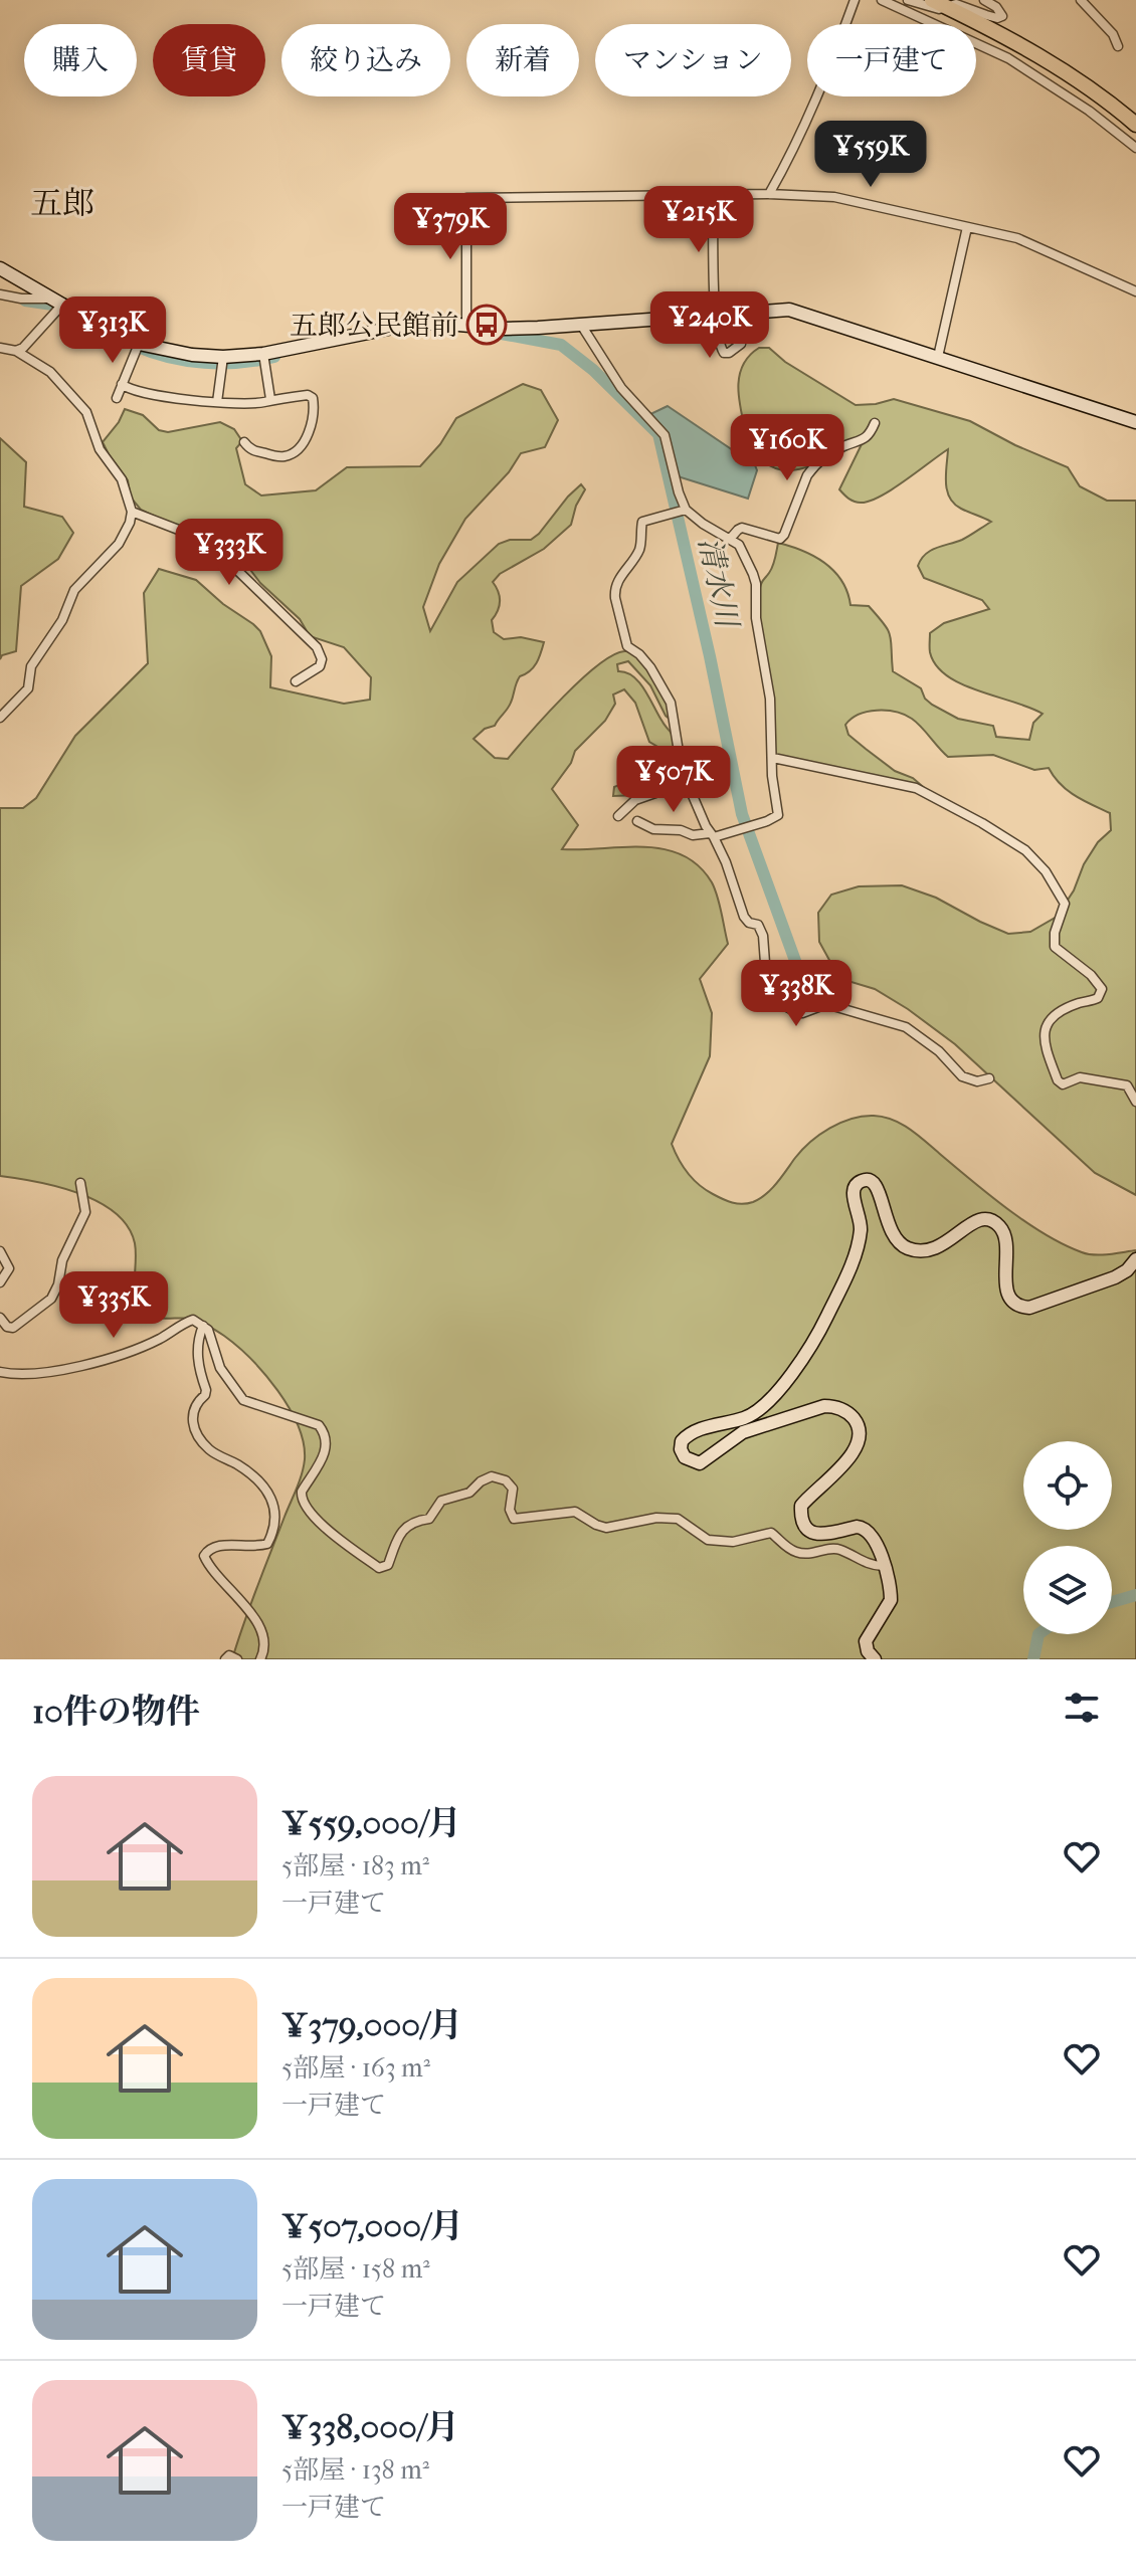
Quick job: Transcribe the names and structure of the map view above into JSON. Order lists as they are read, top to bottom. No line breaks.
{"districts":["五郎"],"water":["清水川"],"places":{"bus stop":["五郎公民館前"]},"page":{"chip":["購入","賃貸","絞り込み","新着","マンション","一戸建て"],"price":["¥559K","¥215K","¥379K","¥240K","¥313K","¥160K","¥333K","¥507K","¥338K","¥335K"],"heading":"10件の物件","list":[{"name":"¥559,000/月","note":"5部屋 · 183 m² · 一戸建て"},{"name":"¥379,000/月","note":"5部屋 · 163 m² · 一戸建て"},{"name":"¥507,000/月","note":"5部屋 · 158 m² · 一戸建て"},{"name":"¥338,000/月","note":"5部屋 · 138 m² · 一戸建て"}]}}
